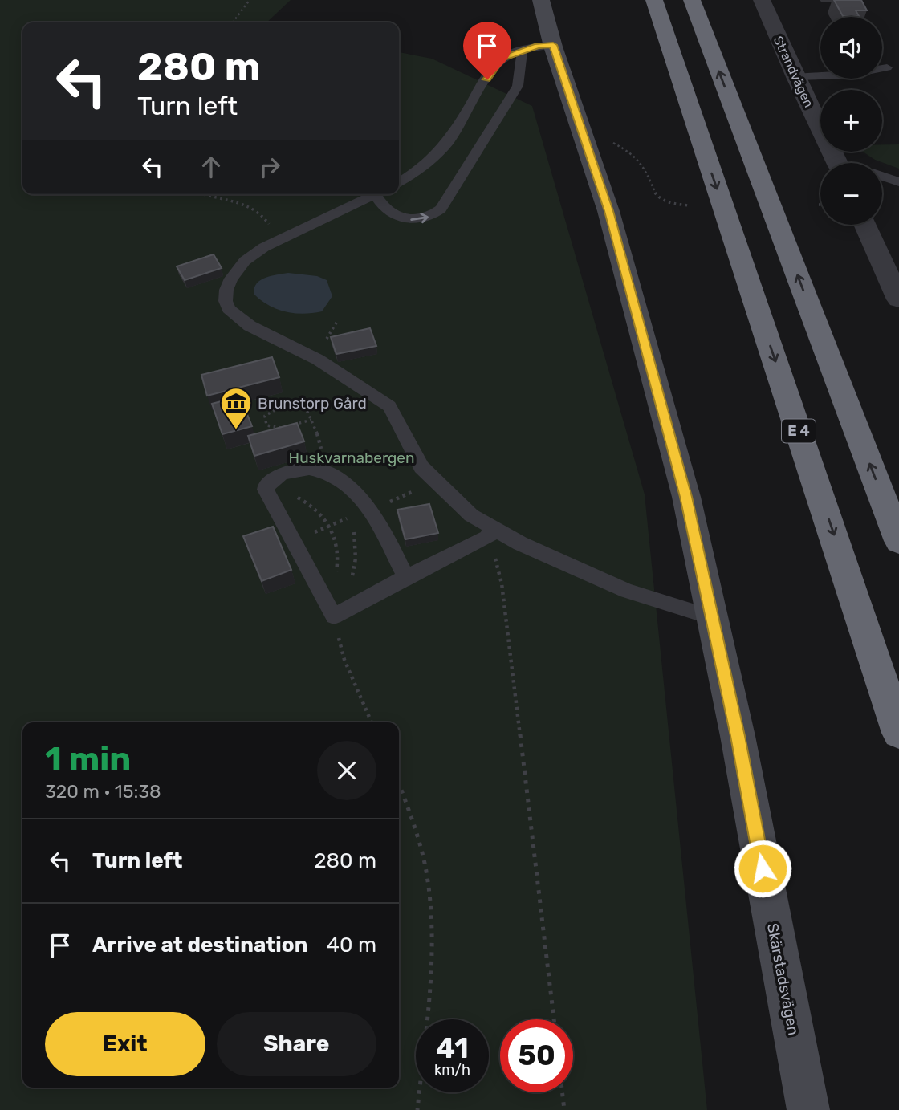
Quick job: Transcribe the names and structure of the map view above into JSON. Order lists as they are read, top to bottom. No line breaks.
{"streets":{"highway":["E 4"],"main road":["Skärstadsvägen"],"street":["Strandvägen"]},"parks":["Huskvarnabergen"],"places":{"museum":["Brunstorp Gård"]},"page":{"map_buttons":["+","−"],"turn":["280 m","Turn left"],"heading":["1 min","320 m · 15:38"],"list":[{"name":"Turn left","value":"280 m"},{"name":"Arrive at destination","value":"40 m"}],"buttons":["Exit","Share"],"speed":"41 km/h","limit":"50"}}
